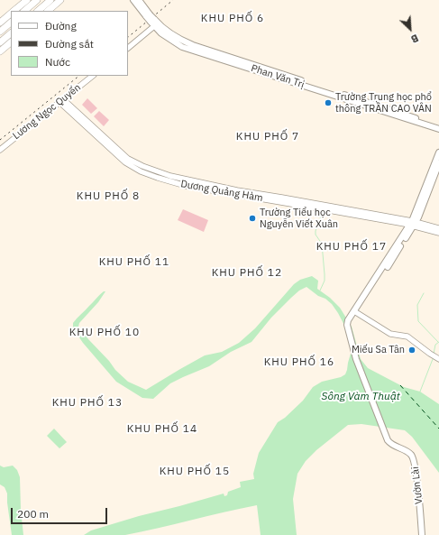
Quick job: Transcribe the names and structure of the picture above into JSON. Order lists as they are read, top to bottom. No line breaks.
{"streets":{"main road":["Phan Văn Trị","Vườn Lài"],"street":["Lương Ngọc Quyến","Dương Quảng Hàm"]},"crossings":[["Lương Ngọc Quyến","Dương Quảng Hàm"]],"districts":["KHU PHỐ 6","KHU PHỐ 7","KHU PHỐ 8","KHU PHỐ 17","KHU PHỐ 11","KHU PHỐ 12","KHU PHỐ 10","KHU PHỐ 16","KHU PHỐ 13","KHU PHỐ 14","KHU PHỐ 15"],"water":["Sông Vàm Thuật"],"places":["Trường Trung học phổ thông TRẦN CAO VÂN","Trường Tiểu học Nguyễn Viết Xuân","Miếu Sa Tân"],"legend":["Đường","Đường sắt","Nước"],"scale_bar":"200 m","north":"bottom right"}
